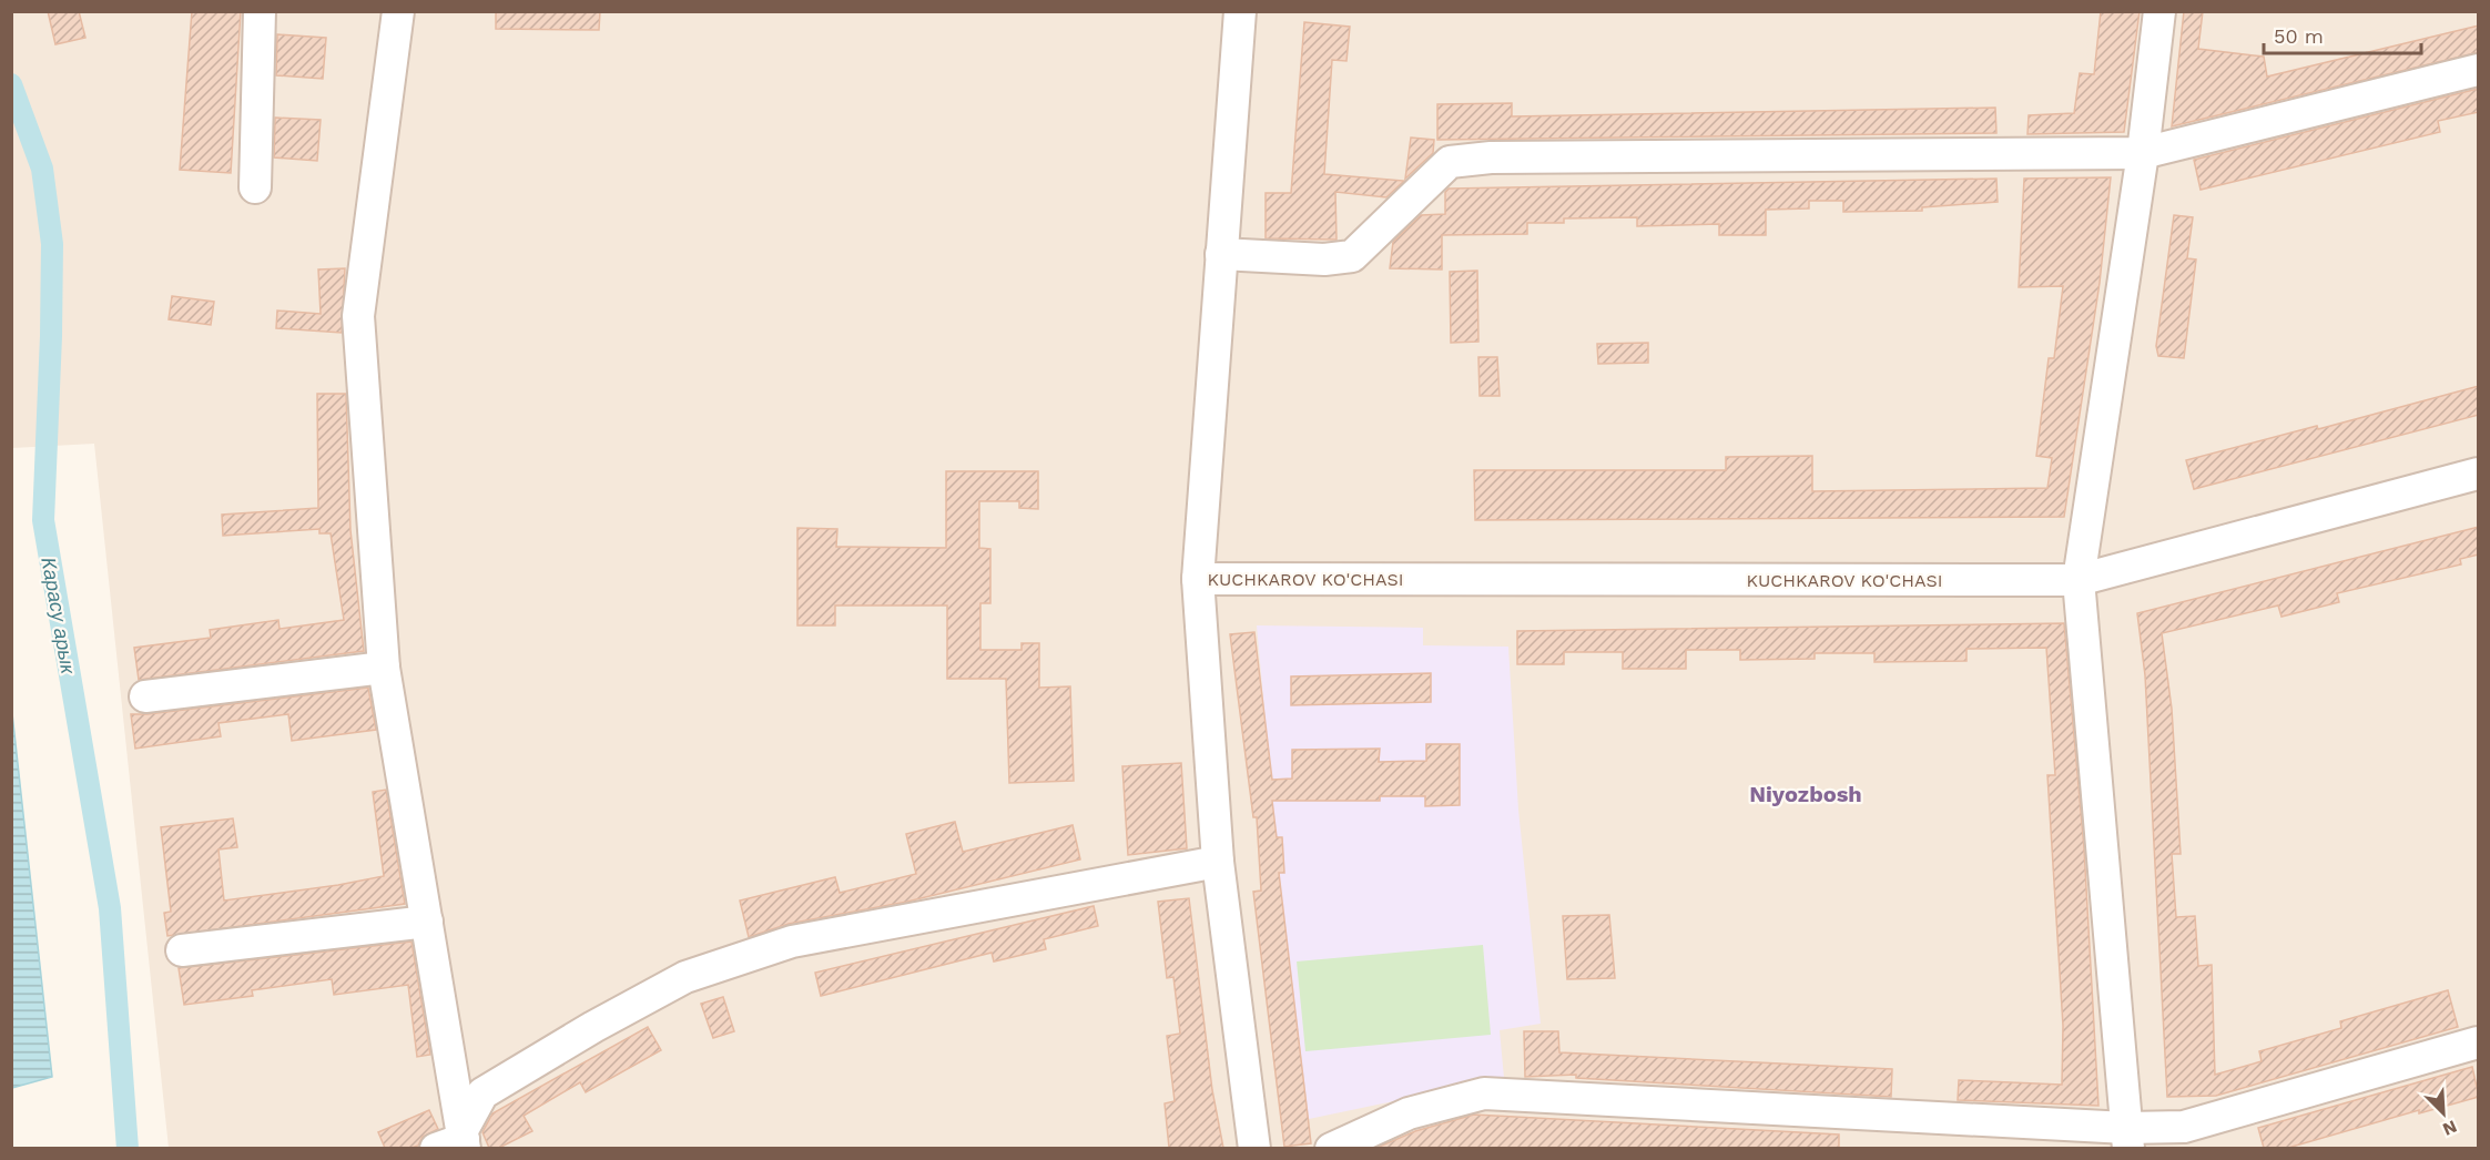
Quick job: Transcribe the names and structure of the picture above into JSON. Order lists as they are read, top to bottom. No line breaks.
{"streets":{"street":["KUCHKAROV KO'CHASI"]},"districts":["Niyozbosh"],"water":["Карасу арык"],"scale_bar":"50 m","north":"bottom right"}
